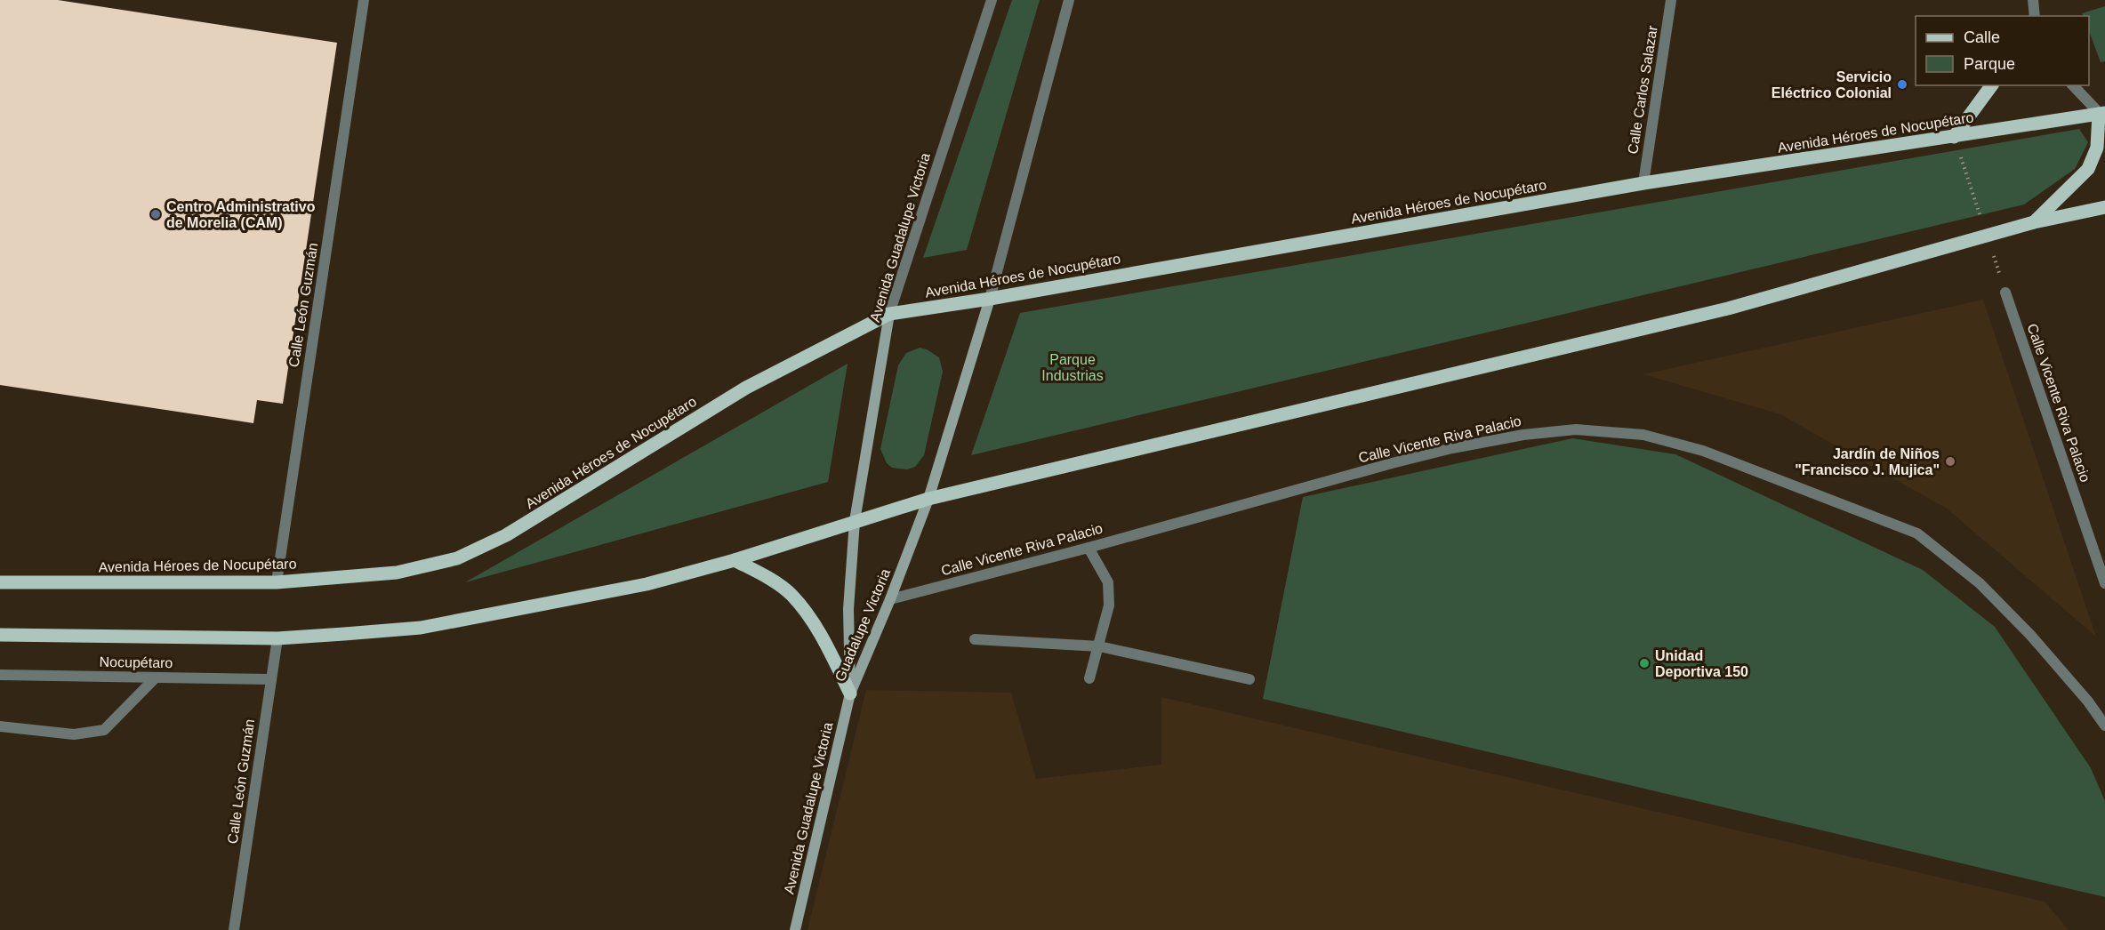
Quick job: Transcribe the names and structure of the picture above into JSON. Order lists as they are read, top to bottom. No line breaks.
{"streets":{"main road":["Avenida Héroes de Nocupétaro","Avenida Guadalupe Victoria","Guadalupe Victoria"],"street":["Calle Carlos Salazar","Calle León Guzmán","Calle Vicente Riva Palacio","Nocupétaro"]},"crossings":[["Calle Carlos Salazar","Avenida Héroes de Nocupétaro"],["Avenida Héroes de Nocupétaro","Avenida Guadalupe Victoria"],["Avenida Héroes de Nocupétaro","Calle León Guzmán"],["Avenida Guadalupe Victoria","Guadalupe Victoria"],["Calle León Guzmán","Nocupétaro"],["Calle Vicente Riva Palacio","Guadalupe Victoria"]],"parks":["Parque Industrias"],"places":["Servicio Eléctrico Colonial","Centro Administrativo de Morelia (CAM)","Jardín de Niños \"Francisco J. Mujica\"","Unidad Deportiva 150"],"legend":["Calle","Parque"]}
